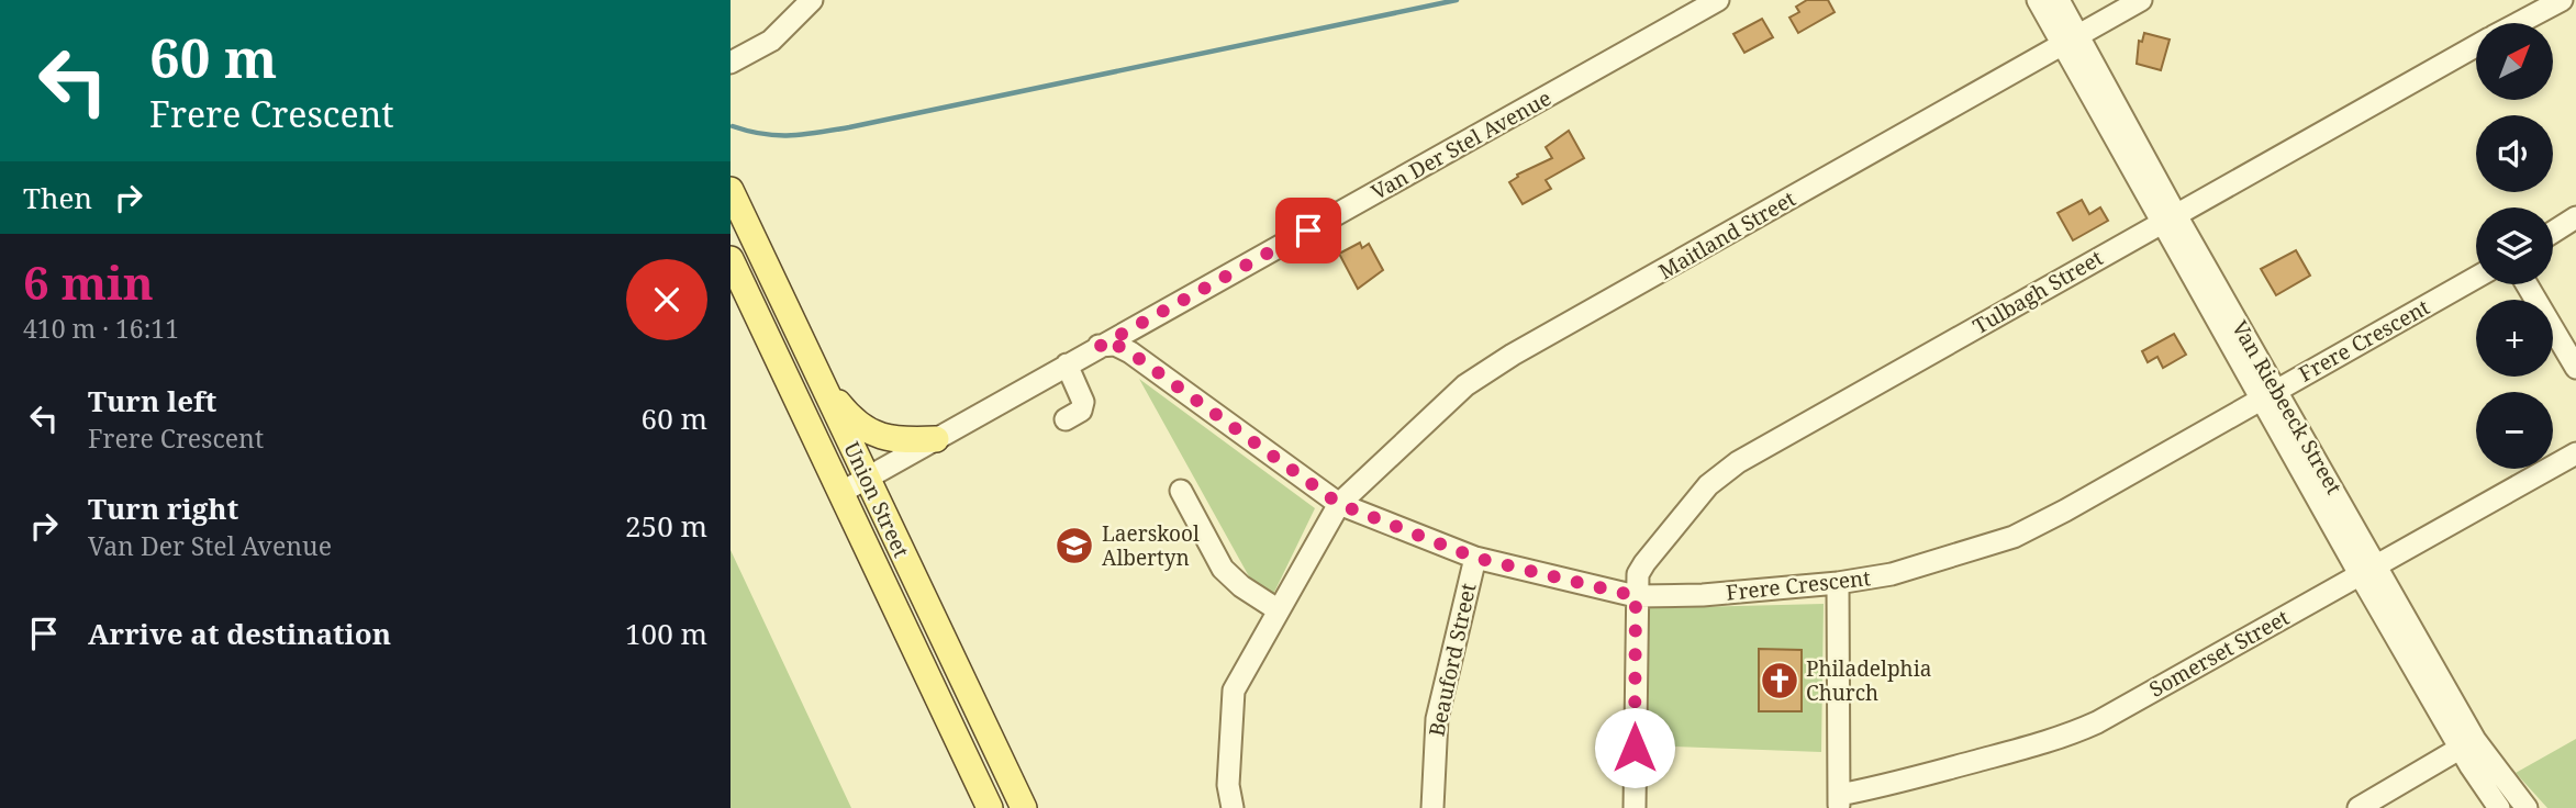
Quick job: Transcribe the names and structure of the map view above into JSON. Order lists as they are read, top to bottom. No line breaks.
{"streets":{"main road":["Union Street"],"street":["Van Der Stel Avenue","Maitland Street","Tulbagh Street","Frere Crescent","Van Riebeeck Street","Somerset Street","Beauford Street"]},"crossings":[["Van Der Stel Avenue","Frere Crescent"],["Van Der Stel Avenue","Union Street"],["Maitland Street","Frere Crescent"],["Maitland Street","Van Riebeeck Street"],["Tulbagh Street","Frere Crescent"],["Tulbagh Street","Van Riebeeck Street"],["Frere Crescent","Van Riebeeck Street"],["Frere Crescent","Beauford Street"],["Van Riebeeck Street","Somerset Street"]],"places":{"school or university":["Laerskool Albertyn"],"church":["Philadelphia Church"]},"north":"top right","page":{"turn":["60 m","Frere Crescent"],"map_buttons":["+","−"],"then":"Then","heading":["6 min","410 m · 16:11"],"list":[{"name":"Turn left","note":"Frere Crescent","value":"60 m"},{"name":"Turn right","note":"Van Der Stel Avenue","value":"250 m"},{"name":"Arrive at destination","value":"100 m"}]}}
